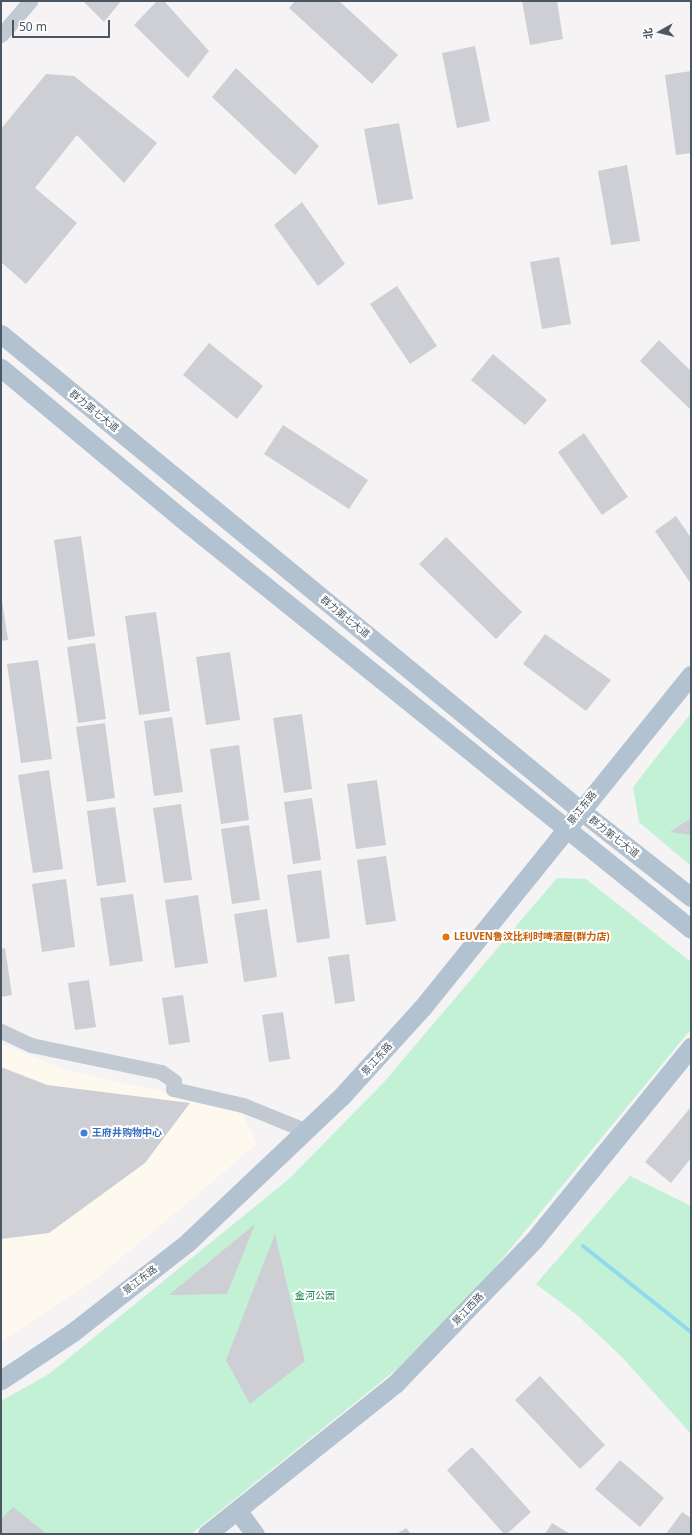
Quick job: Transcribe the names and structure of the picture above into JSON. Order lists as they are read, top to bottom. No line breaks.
{"streets":{"main road":["群力第七大道","景江东路","景江西路"]},"crossings":[["群力第七大道","景江东路"]],"parks":["金河公园"],"places":["LEUVEN鲁汶比利时啤酒屋(群力店)","王府井购物中心"],"scale_bar":"50 m","north":"left"}
